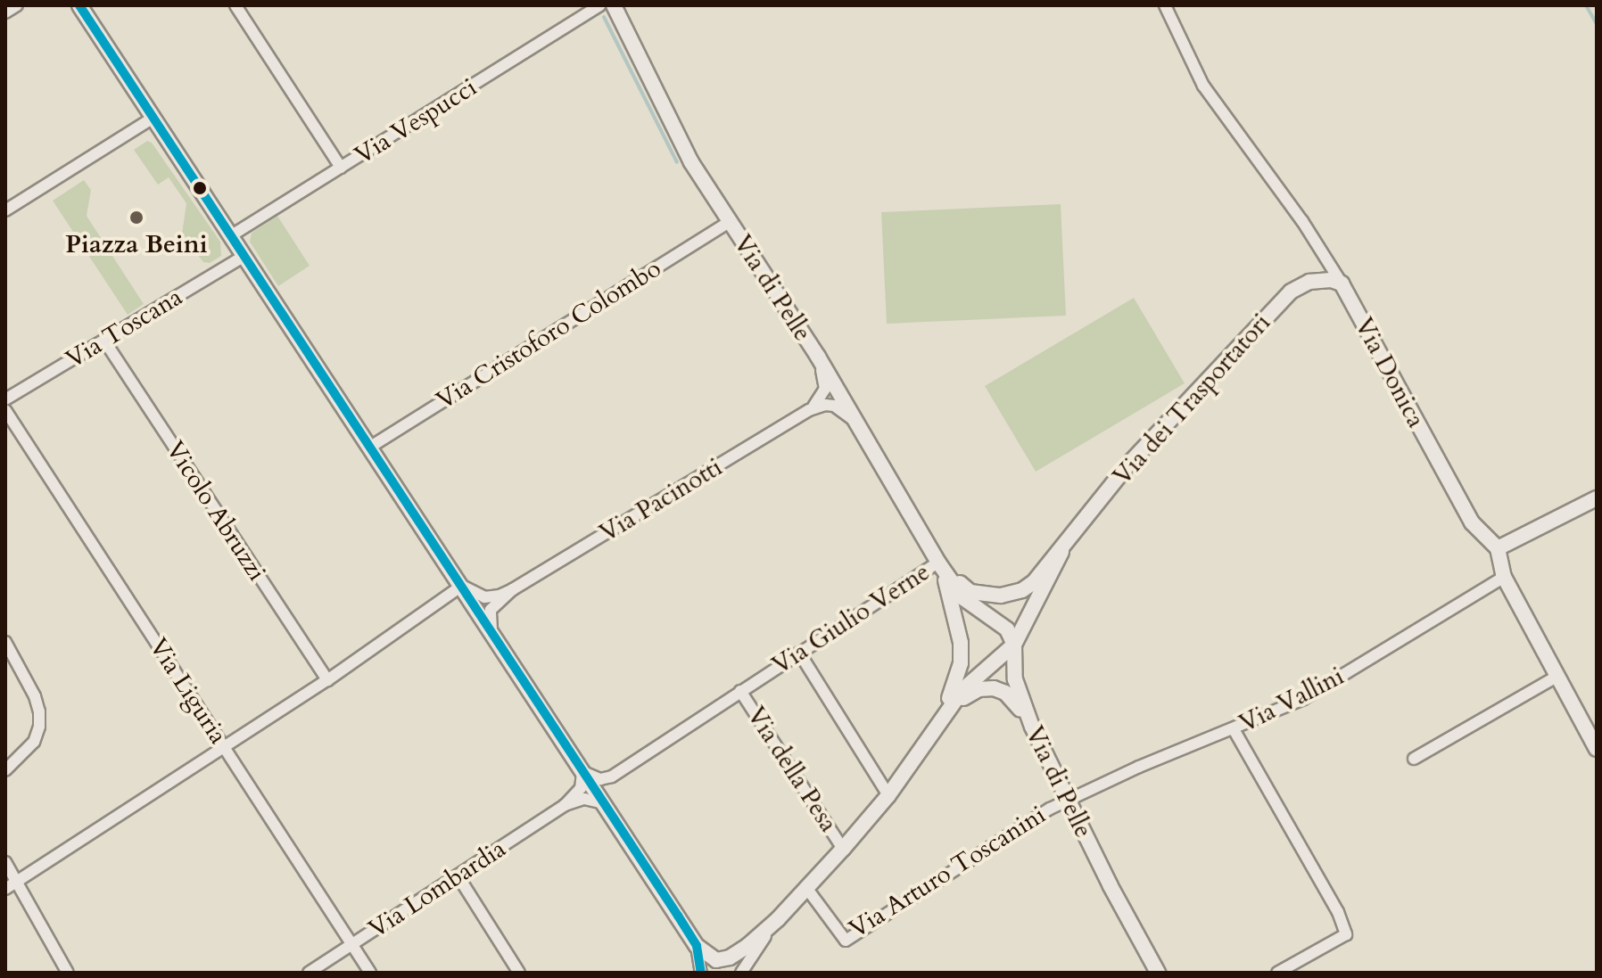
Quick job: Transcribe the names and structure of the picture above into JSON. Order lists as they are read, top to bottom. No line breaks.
{"streets":{"street":["Via Vespucci","Via di Pelle","Via Toscana","Via Cristoforo Colombo","Via Donica","Via dei Trasportatori","Via Pacinotti","Vicolo Abruzzi","Via Giulio Verne","Via Liguria","Via Vallini","Via della Pesa","Via Arturo Toscanini","Via Lombardia"]},"crossings":[["Via di Pelle","Via Cristoforo Colombo"],["Via di Pelle","Via dei Trasportatori"],["Via di Pelle","Via Giulio Verne"],["Via di Pelle","Via Vallini"],["Via di Pelle","Via della Pesa"],["Via di Pelle","Via Arturo Toscanini"],["Via Toscana","Vicolo Abruzzi"],["Via Donica","Via dei Trasportatori"],["Via dei Trasportatori","Via Giulio Verne"],["Via dei Trasportatori","Via della Pesa"],["Via Giulio Verne","Via della Pesa"],["Via Giulio Verne","Via Lombardia"],["Via Liguria","Via Lombardia"],["Via Vallini","Via Arturo Toscanini"],["Via della Pesa","Via Arturo Toscanini"]],"places":["Piazza Beini"]}
